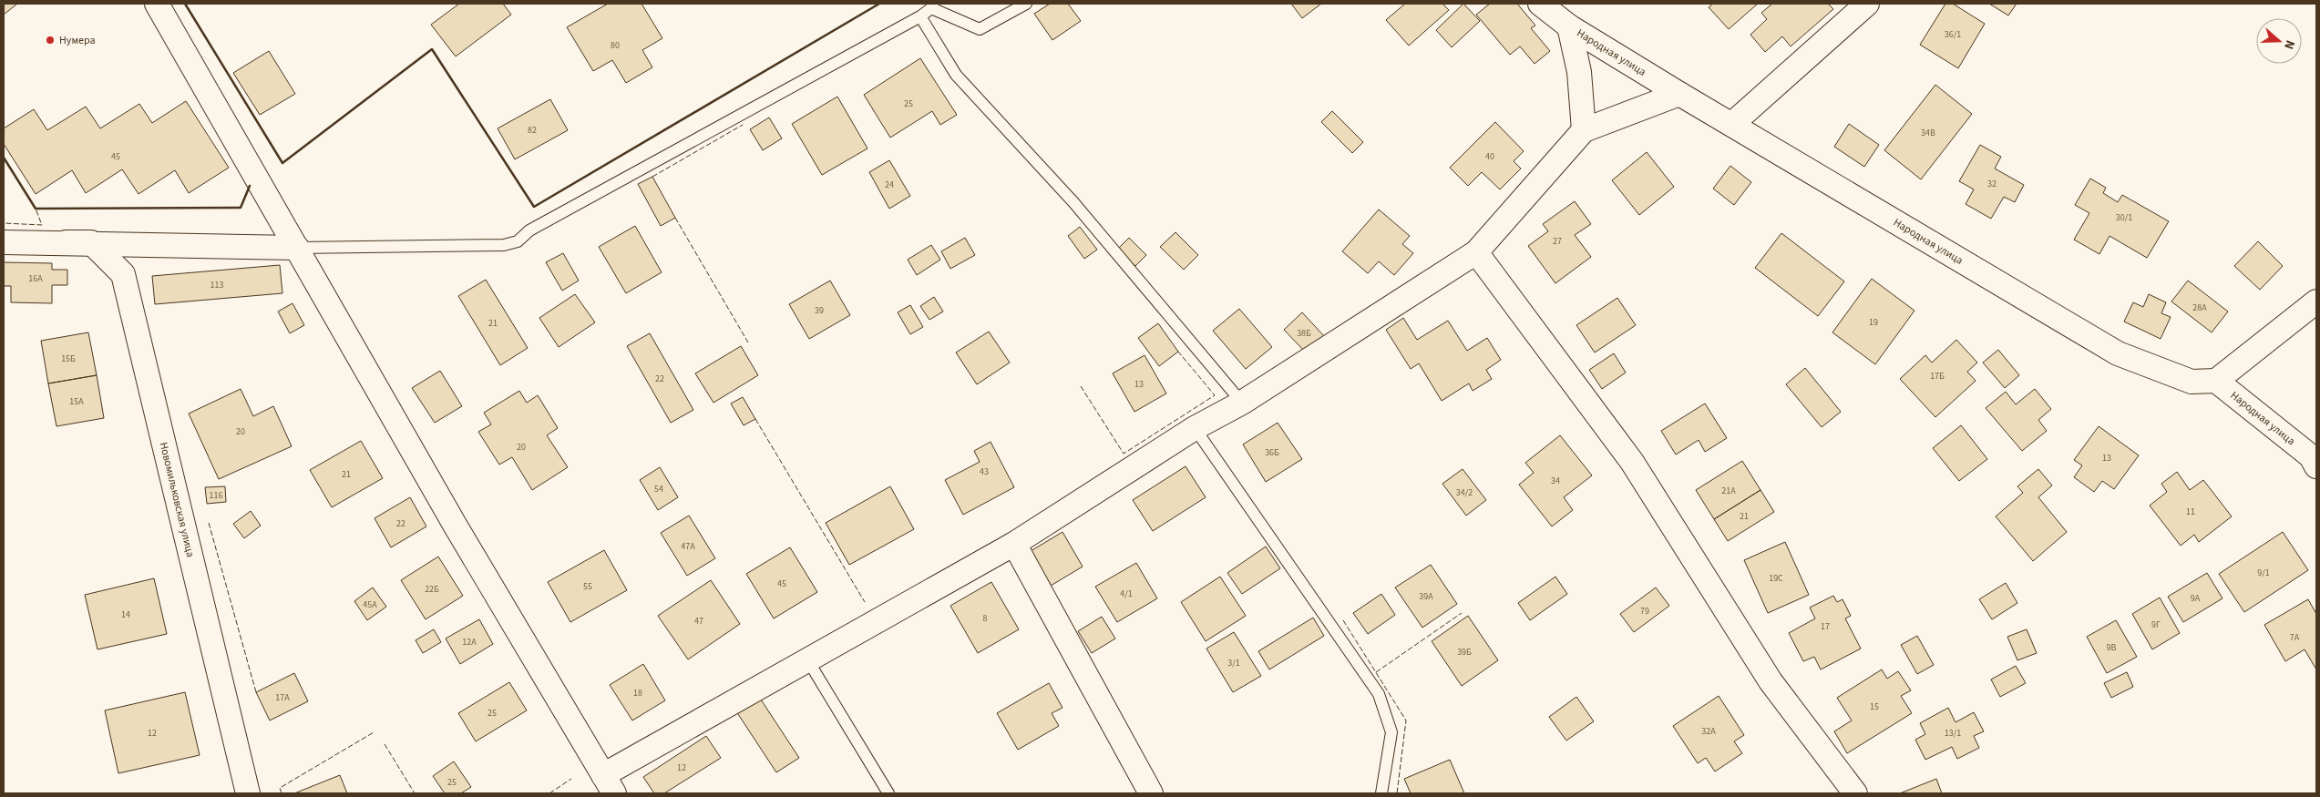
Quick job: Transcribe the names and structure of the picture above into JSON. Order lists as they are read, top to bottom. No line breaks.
{"streets":{"street":["Народная улица","Новомильковская улица"]},"places":["Нумера"],"house_numbers":["36/1","80","25","82","34В","45","40","32","24","30/1","27","16А","113","28А","39","19","21","38Б","15Б","17Б","22","13","15А","20","20","36Б","13","43","21","34","54","21А","34/2","116","11","21","22","47А","9/1","19С","45","55","22Б","4/1","39А","9А","45А","79","14","8","47","9Г","17","7А","12А","9В","39Б","3/1","18","17А","15","25","32А","12","13/1","12","25"],"north":"right"}
